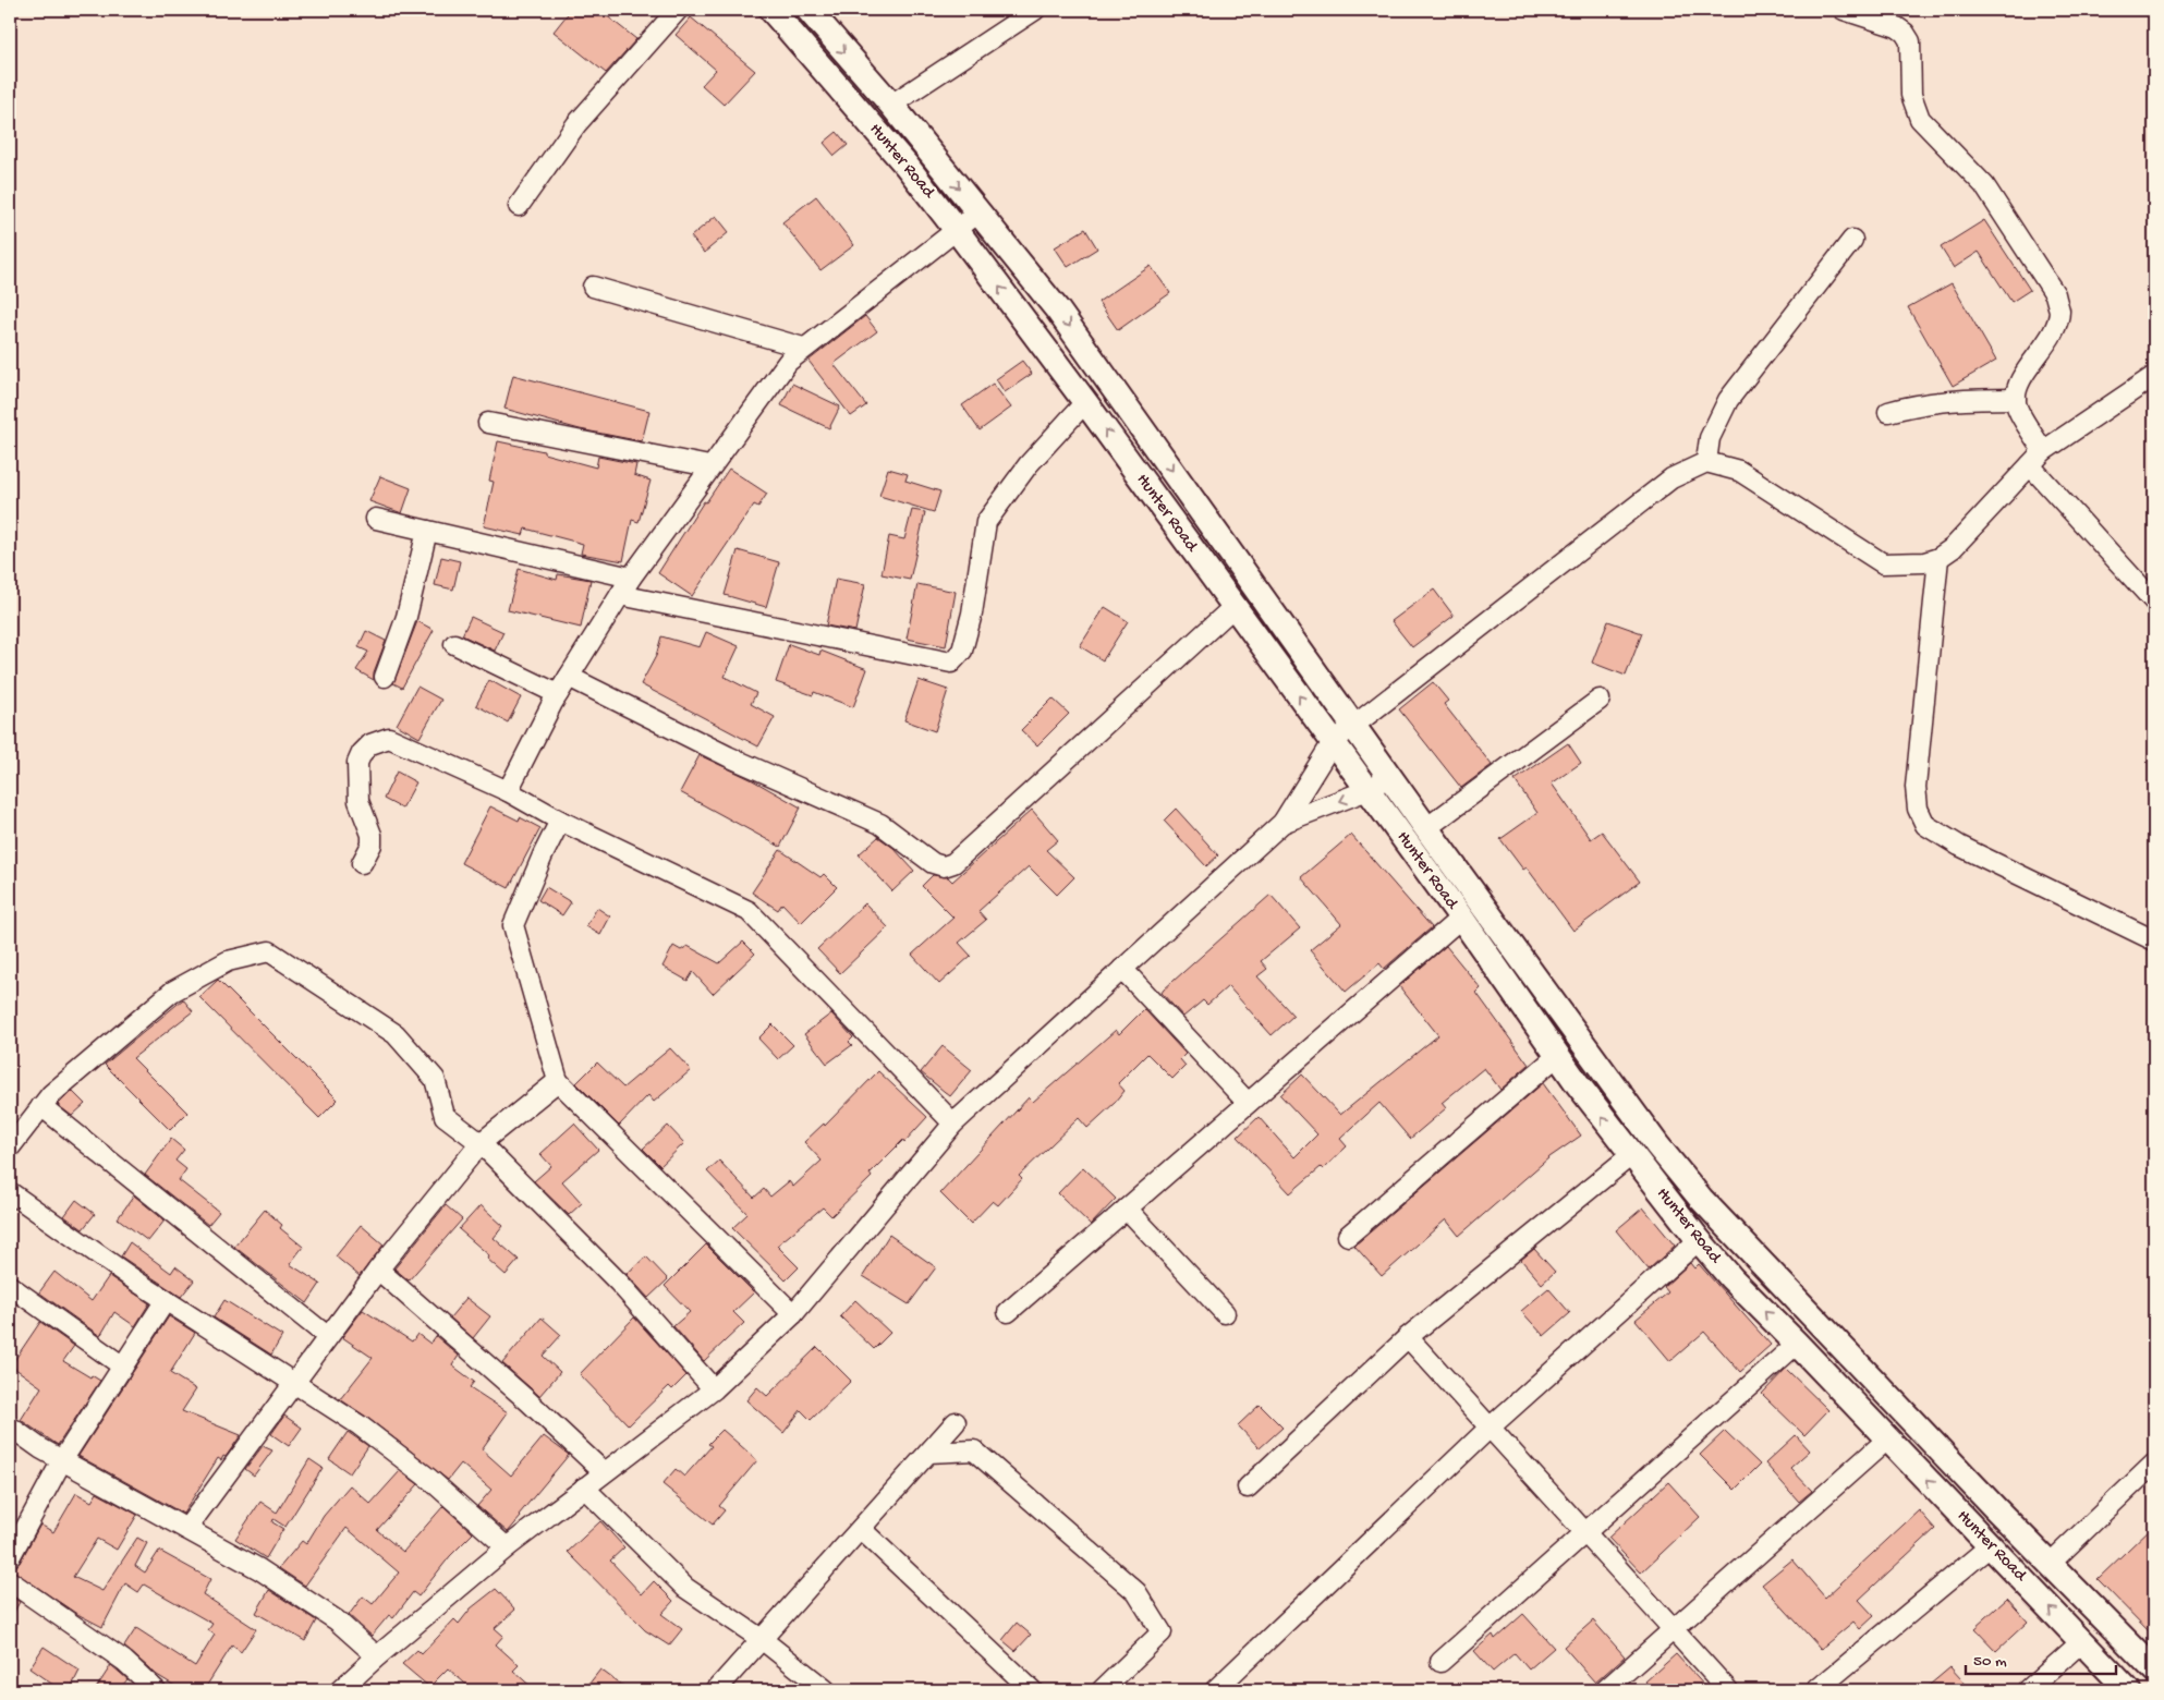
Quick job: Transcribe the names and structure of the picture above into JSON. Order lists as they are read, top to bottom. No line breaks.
{"streets":{"main road":["Hunter Road"]},"scale_bar":"50 m"}
